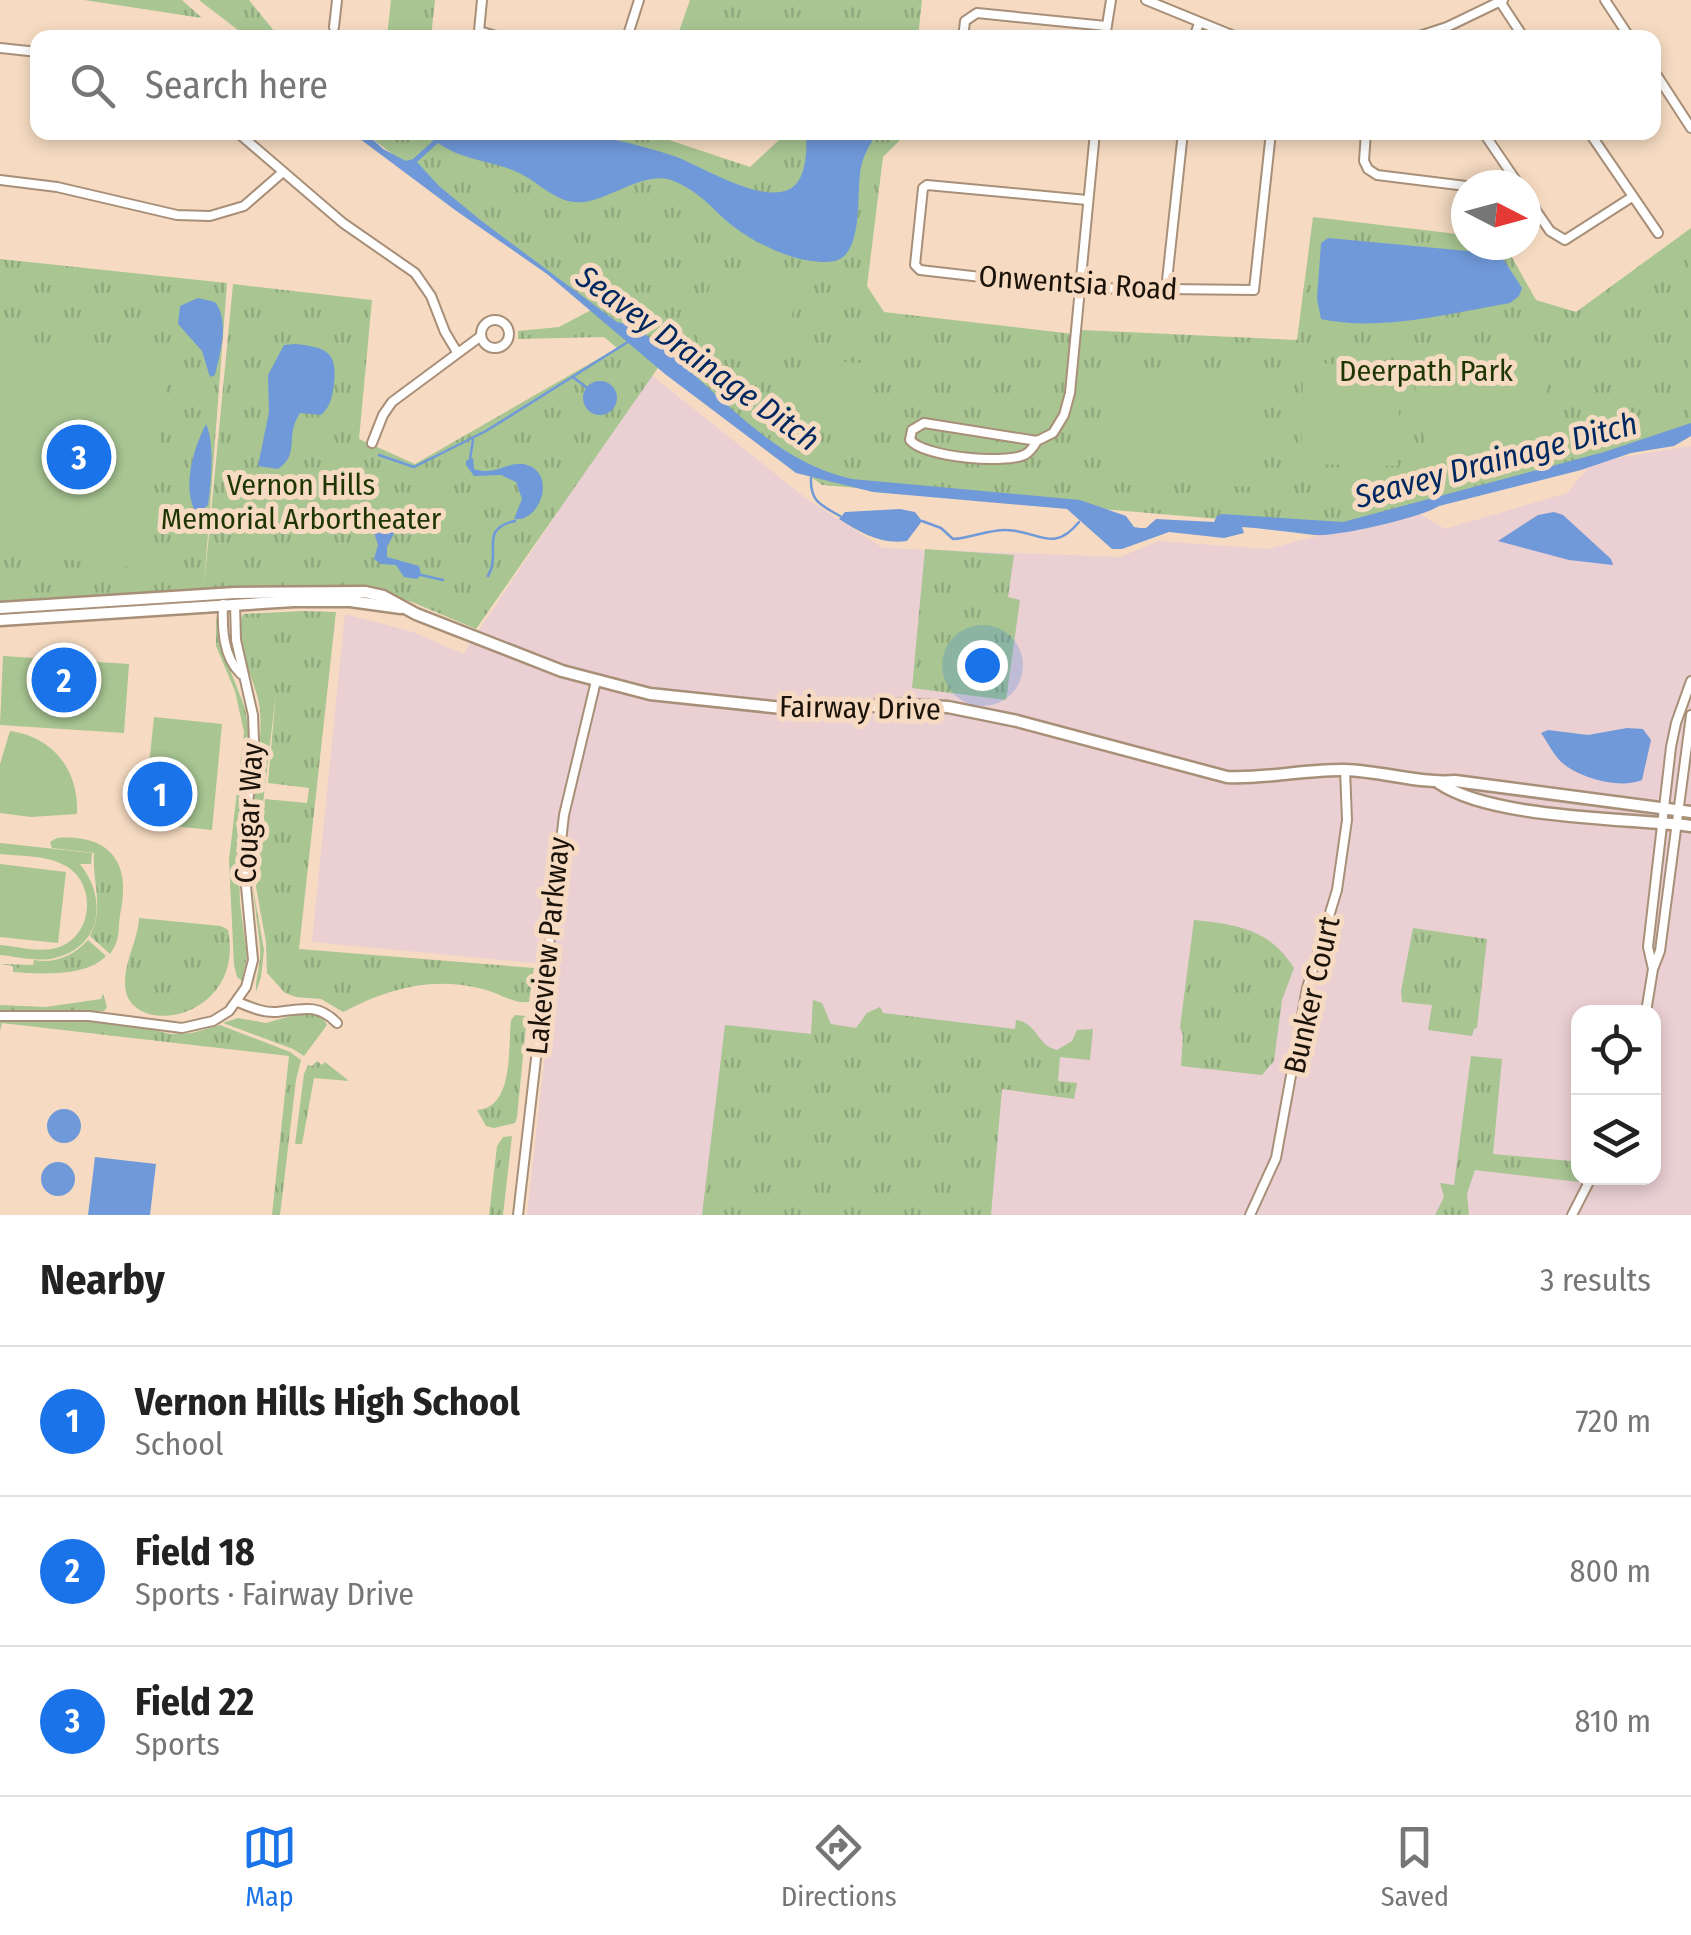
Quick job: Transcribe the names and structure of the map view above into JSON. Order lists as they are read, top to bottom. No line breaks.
{"streets":{"main road":["Fairway Drive"],"street":["Onwentsia Road","Cougar Way","Lakeview Parkway","Bunker Court"]},"crossings":[["Fairway Drive","Cougar Way"],["Fairway Drive","Lakeview Parkway"],["Fairway Drive","Bunker Court"]],"water":["Seavey Drainage Ditch"],"parks":["Deerpath Park","Vernon Hills Memorial Arbortheater"],"north":"right","page":{"search":"Search here","pins":["3","2","1"],"heading":["Nearby","3 results"],"list":[{"mark":"1","name":"Vernon Hills High School","note":"School","value":"720 m"},{"mark":"2","name":"Field 18","note":"Sports · Fairway Drive","value":"800 m"},{"mark":"3","name":"Field 22","note":"Sports","value":"810 m"}],"nav":["Map","Directions","Saved"]}}
